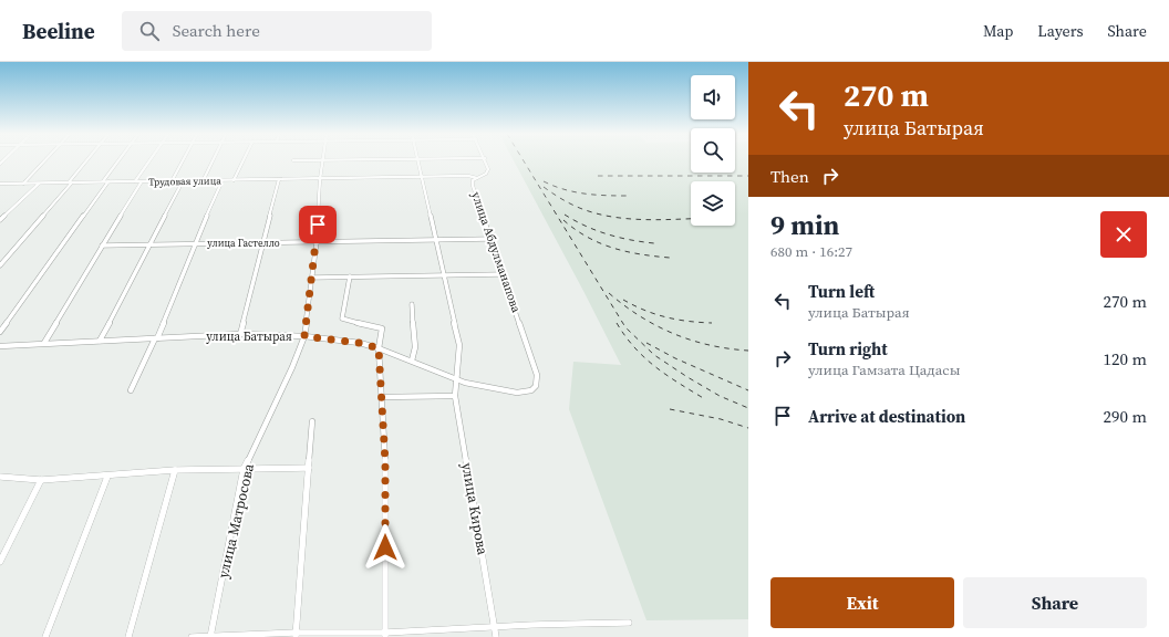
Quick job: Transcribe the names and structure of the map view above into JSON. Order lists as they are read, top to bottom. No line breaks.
{"streets":{"street":["Трудовая улица","улица Гастелло","улица Абдулманапова","улица Батырая","улица Кирова","улица Матросова"]},"crossings":[["Трудовая улица","улица Абдулманапова"],["Трудовая улица","улица Кирова"],["Трудовая улица","улица Матросова"],["улица Гастелло","улица Абдулманапова"],["улица Гастелло","улица Кирова"],["улица Гастелло","улица Матросова"],["улица Абдулманапова","улица Батырая"],["улица Батырая","улица Кирова"],["улица Батырая","улица Матросова"]],"page":{"header":"Beeline","search":"Search here","nav":["Map","Layers","Share"],"turn":["270 m","улица Батырая"],"then":"Then","heading":["9 min","680 m · 16:27"],"list":[{"name":"Turn left","note":"улица Батырая","value":"270 m"},{"name":"Turn right","note":"улица Гамзата Цадасы","value":"120 m"},{"name":"Arrive at destination","value":"290 m"}],"buttons":["Exit","Share"]}}
